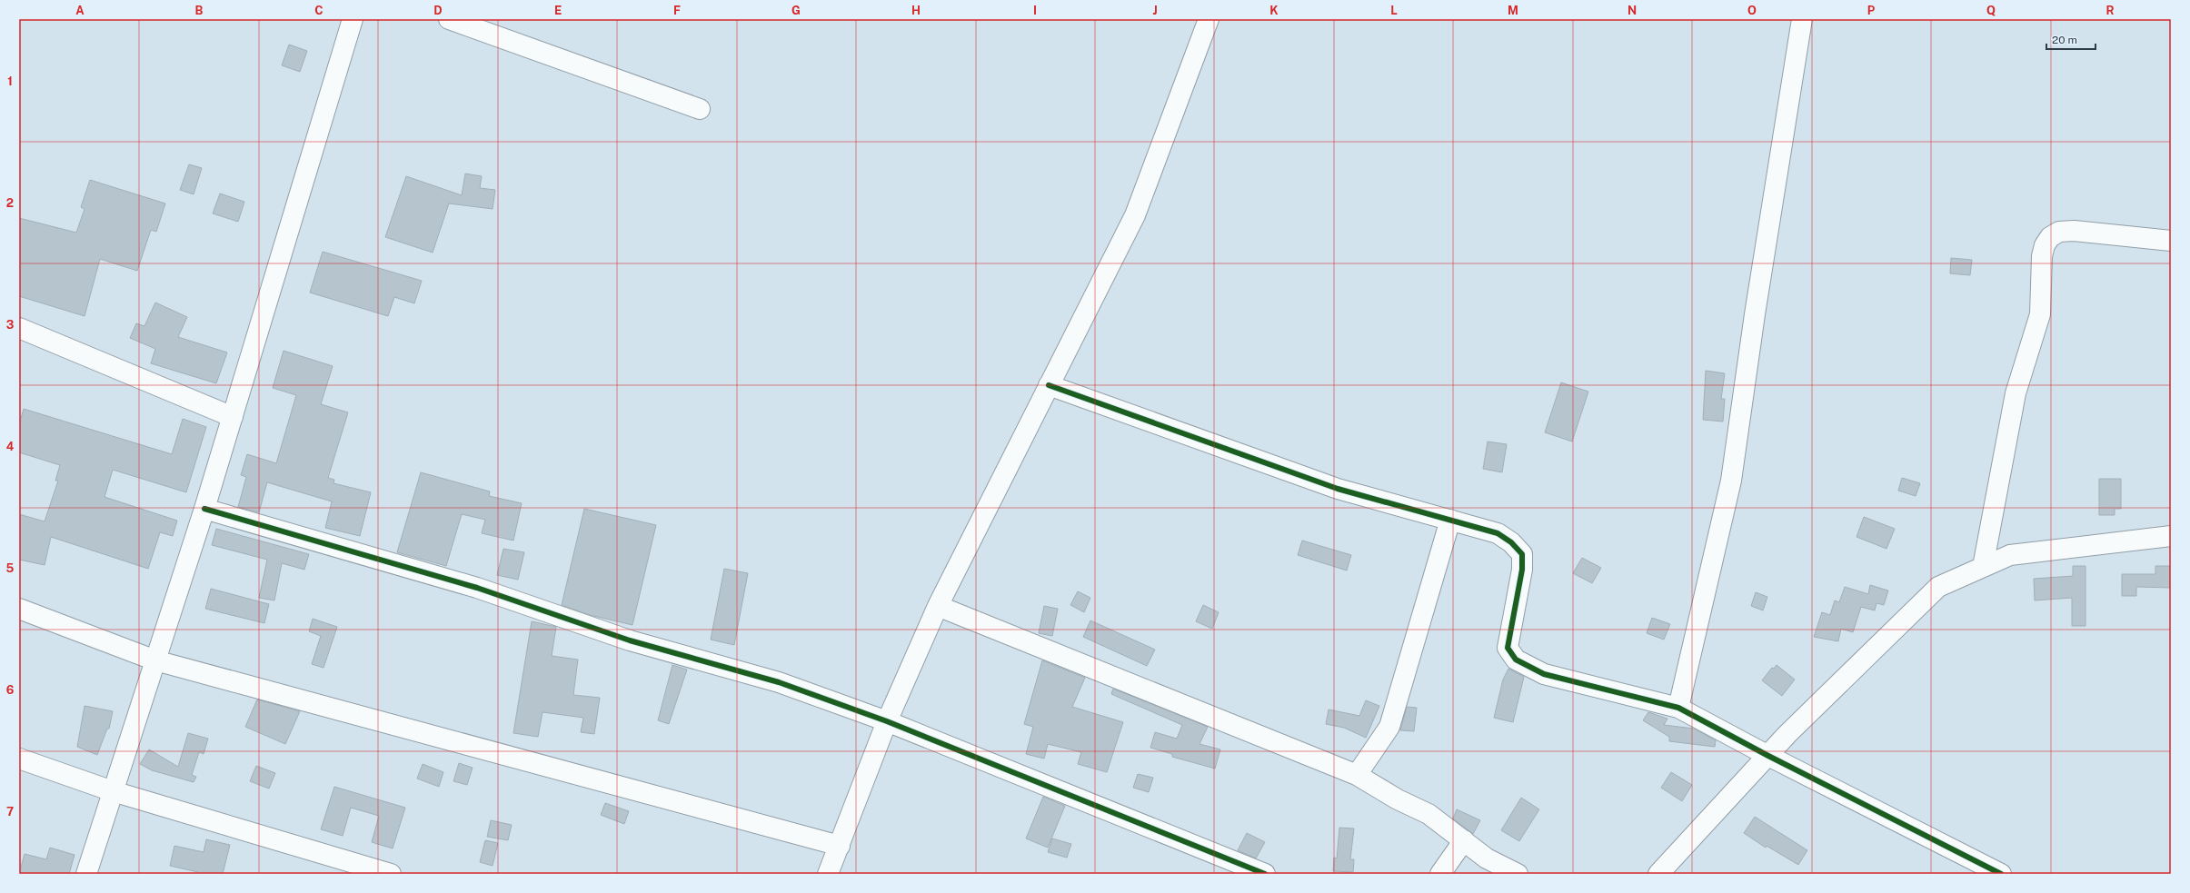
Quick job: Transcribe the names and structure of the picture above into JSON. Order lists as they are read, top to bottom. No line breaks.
{"scale_bar":"20 m","grid":{"columns":["A","B","C","D","E","F","G","H","I","J","K","L","M","N","O","P","Q","R"],"rows":["1","2","3","4","5","6","7"]}}
